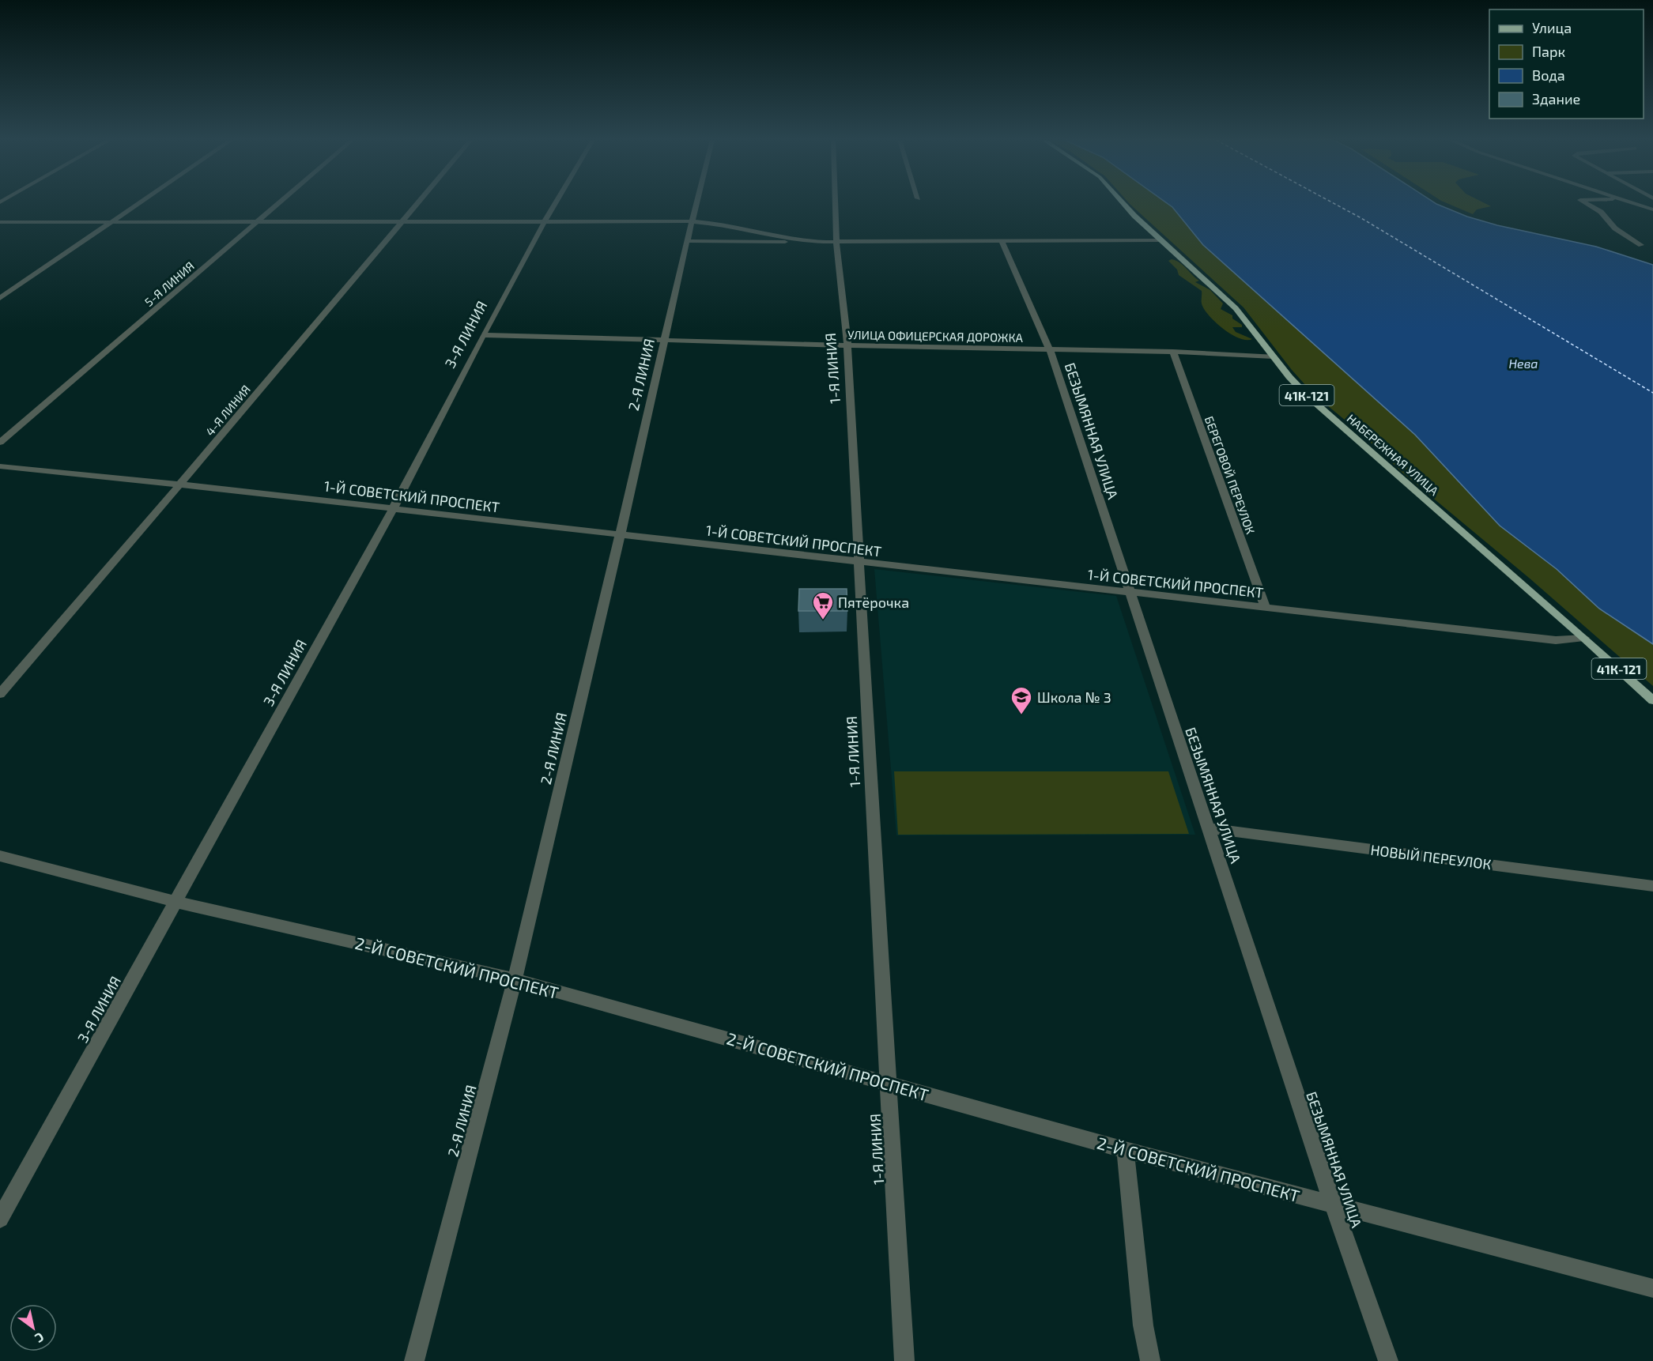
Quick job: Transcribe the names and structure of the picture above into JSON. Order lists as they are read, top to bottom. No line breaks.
{"streets":{"main road":["41К-121","НАБЕРЕЖНАЯ УЛИЦА"],"street":["5-Я ЛИНИЯ","3-Я ЛИНИЯ","УЛИЦА ОФИЦЕРСКАЯ ДОРОЖКА","1-Я ЛИНИЯ","2-Я ЛИНИЯ","4-Я ЛИНИЯ","БЕЗЫМЯННАЯ УЛИЦА","БЕРЕГОВОЙ ПЕРЕУЛОК","1-Й СОВЕТСКИЙ ПРОСПЕКТ","НОВЫЙ ПЕРЕУЛОК","2-Й СОВЕТСКИЙ ПРОСПЕКТ"]},"crossings":[["3-Я ЛИНИЯ","УЛИЦА ОФИЦЕРСКАЯ ДОРОЖКА"],["3-Я ЛИНИЯ","1-Й СОВЕТСКИЙ ПРОСПЕКТ"],["3-Я ЛИНИЯ","2-Й СОВЕТСКИЙ ПРОСПЕКТ"],["УЛИЦА ОФИЦЕРСКАЯ ДОРОЖКА","1-Я ЛИНИЯ"],["УЛИЦА ОФИЦЕРСКАЯ ДОРОЖКА","2-Я ЛИНИЯ"],["УЛИЦА ОФИЦЕРСКАЯ ДОРОЖКА","БЕЗЫМЯННАЯ УЛИЦА"],["УЛИЦА ОФИЦЕРСКАЯ ДОРОЖКА","НАБЕРЕЖНАЯ УЛИЦА"],["УЛИЦА ОФИЦЕРСКАЯ ДОРОЖКА","БЕРЕГОВОЙ ПЕРЕУЛОК"],["1-Я ЛИНИЯ","1-Й СОВЕТСКИЙ ПРОСПЕКТ"],["1-Я ЛИНИЯ","2-Й СОВЕТСКИЙ ПРОСПЕКТ"],["2-Я ЛИНИЯ","1-Й СОВЕТСКИЙ ПРОСПЕКТ"],["2-Я ЛИНИЯ","2-Й СОВЕТСКИЙ ПРОСПЕКТ"],["4-Я ЛИНИЯ","1-Й СОВЕТСКИЙ ПРОСПЕКТ"],["БЕЗЫМЯННАЯ УЛИЦА","1-Й СОВЕТСКИЙ ПРОСПЕКТ"],["БЕЗЫМЯННАЯ УЛИЦА","НОВЫЙ ПЕРЕУЛОК"],["БЕЗЫМЯННАЯ УЛИЦА","2-Й СОВЕТСКИЙ ПРОСПЕКТ"],["НАБЕРЕЖНАЯ УЛИЦА","1-Й СОВЕТСКИЙ ПРОСПЕКТ"],["БЕРЕГОВОЙ ПЕРЕУЛОК","1-Й СОВЕТСКИЙ ПРОСПЕКТ"]],"water":["Нева"],"places":{"supermarket":["Пятёрочка"],"school or university":["Школа № 3"]},"legend":["Улица","Парк","Вода","Здание"],"north":"bottom right"}
